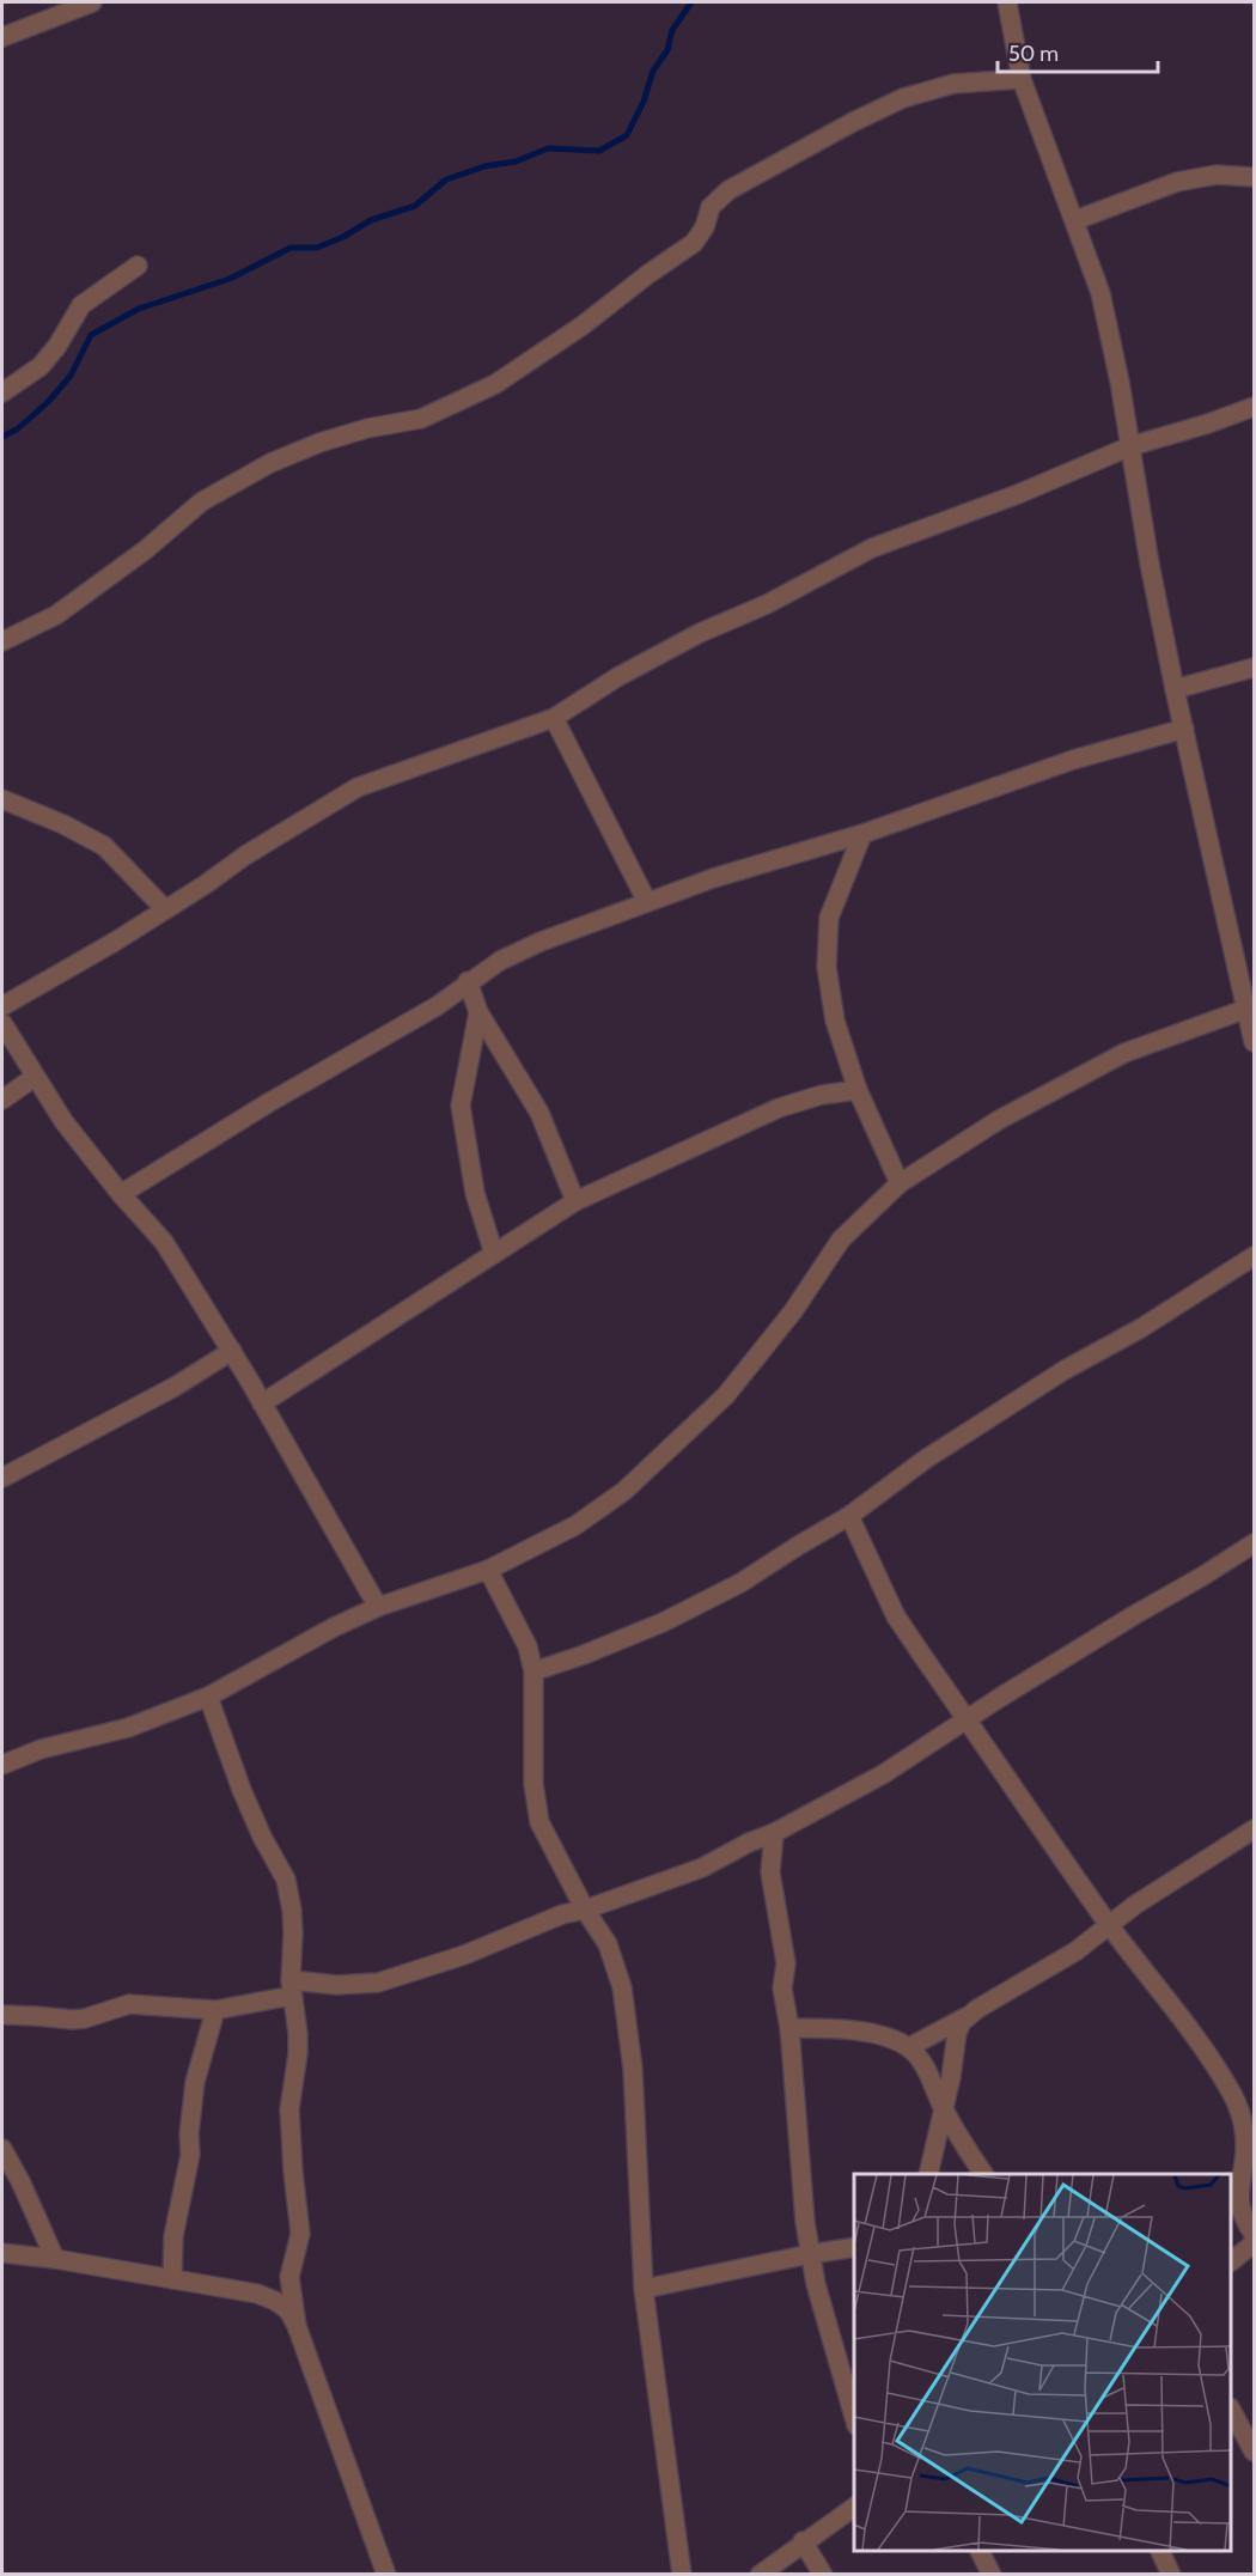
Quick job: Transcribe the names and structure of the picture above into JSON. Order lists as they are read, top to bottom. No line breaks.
{"scale_bar":"50 m"}
